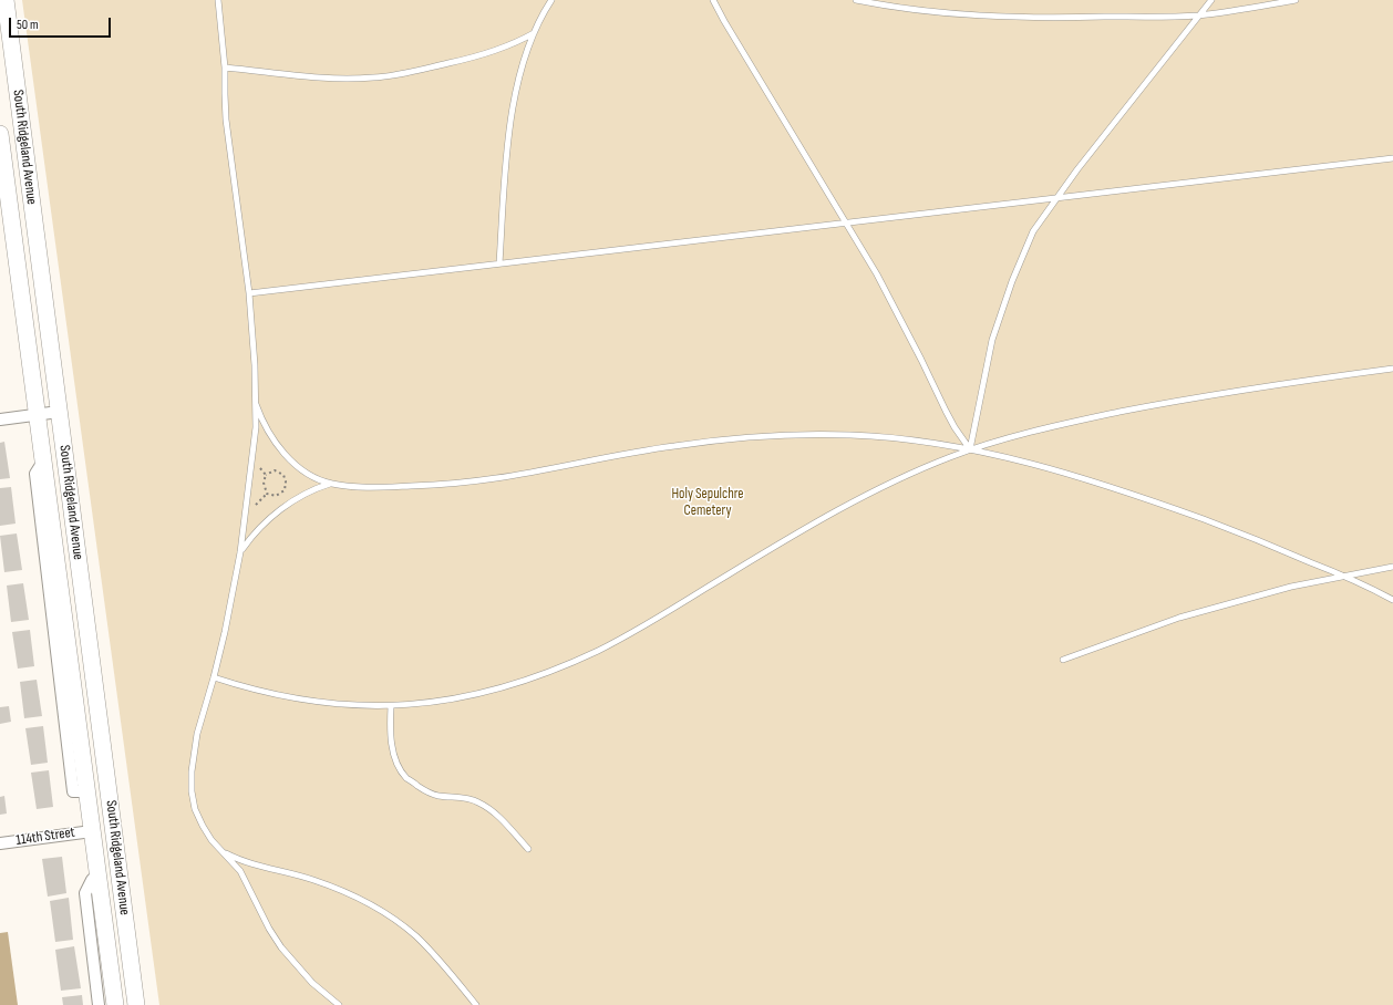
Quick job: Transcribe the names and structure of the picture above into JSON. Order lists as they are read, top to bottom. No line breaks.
{"streets":{"main road":["South Ridgeland Avenue"],"street":["114th Street"]},"crossings":[["South Ridgeland Avenue","114th Street"]],"parks":["Holy Sepulchre Cemetery"],"scale_bar":"50 m"}
